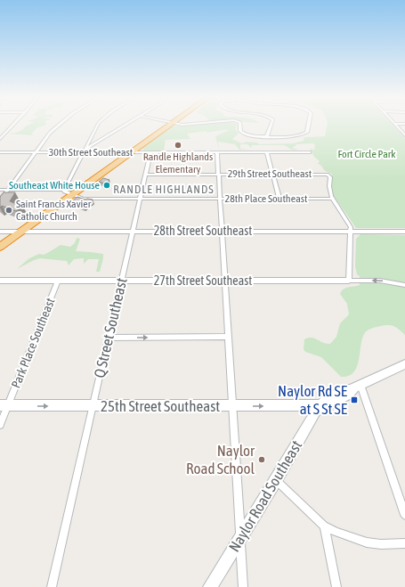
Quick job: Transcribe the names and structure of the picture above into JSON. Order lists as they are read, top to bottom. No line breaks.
{"streets":{"street":["30th Street Southeast","29th Street Southeast","28th Place Southeast","28th Street Southeast","27th Street Southeast","Q Street Southeast","Park Place Southeast","25th Street Southeast","Naylor Road Southeast"]},"crossings":[["30th Street Southeast","Q Street Southeast"],["29th Street Southeast","28th Place Southeast"],["29th Street Southeast","Q Street Southeast"],["28th Place Southeast","Q Street Southeast"],["28th Street Southeast","Q Street Southeast"],["27th Street Southeast","Q Street Southeast"],["27th Street Southeast","Park Place Southeast"],["Q Street Southeast","25th Street Southeast"],["Park Place Southeast","25th Street Southeast"],["25th Street Southeast","Naylor Road Southeast"]],"one_way":["25th Street Southeast"],"districts":["RANDLE HIGHLANDS"],"parks":["Fort Circle Park"],"places":{"other":["Randle Highlands Elementary","Southeast White House","Saint Francis Xavier Catholic Church","Naylor Road School"],"transit":["Naylor Rd SE at S St SE"]}}
